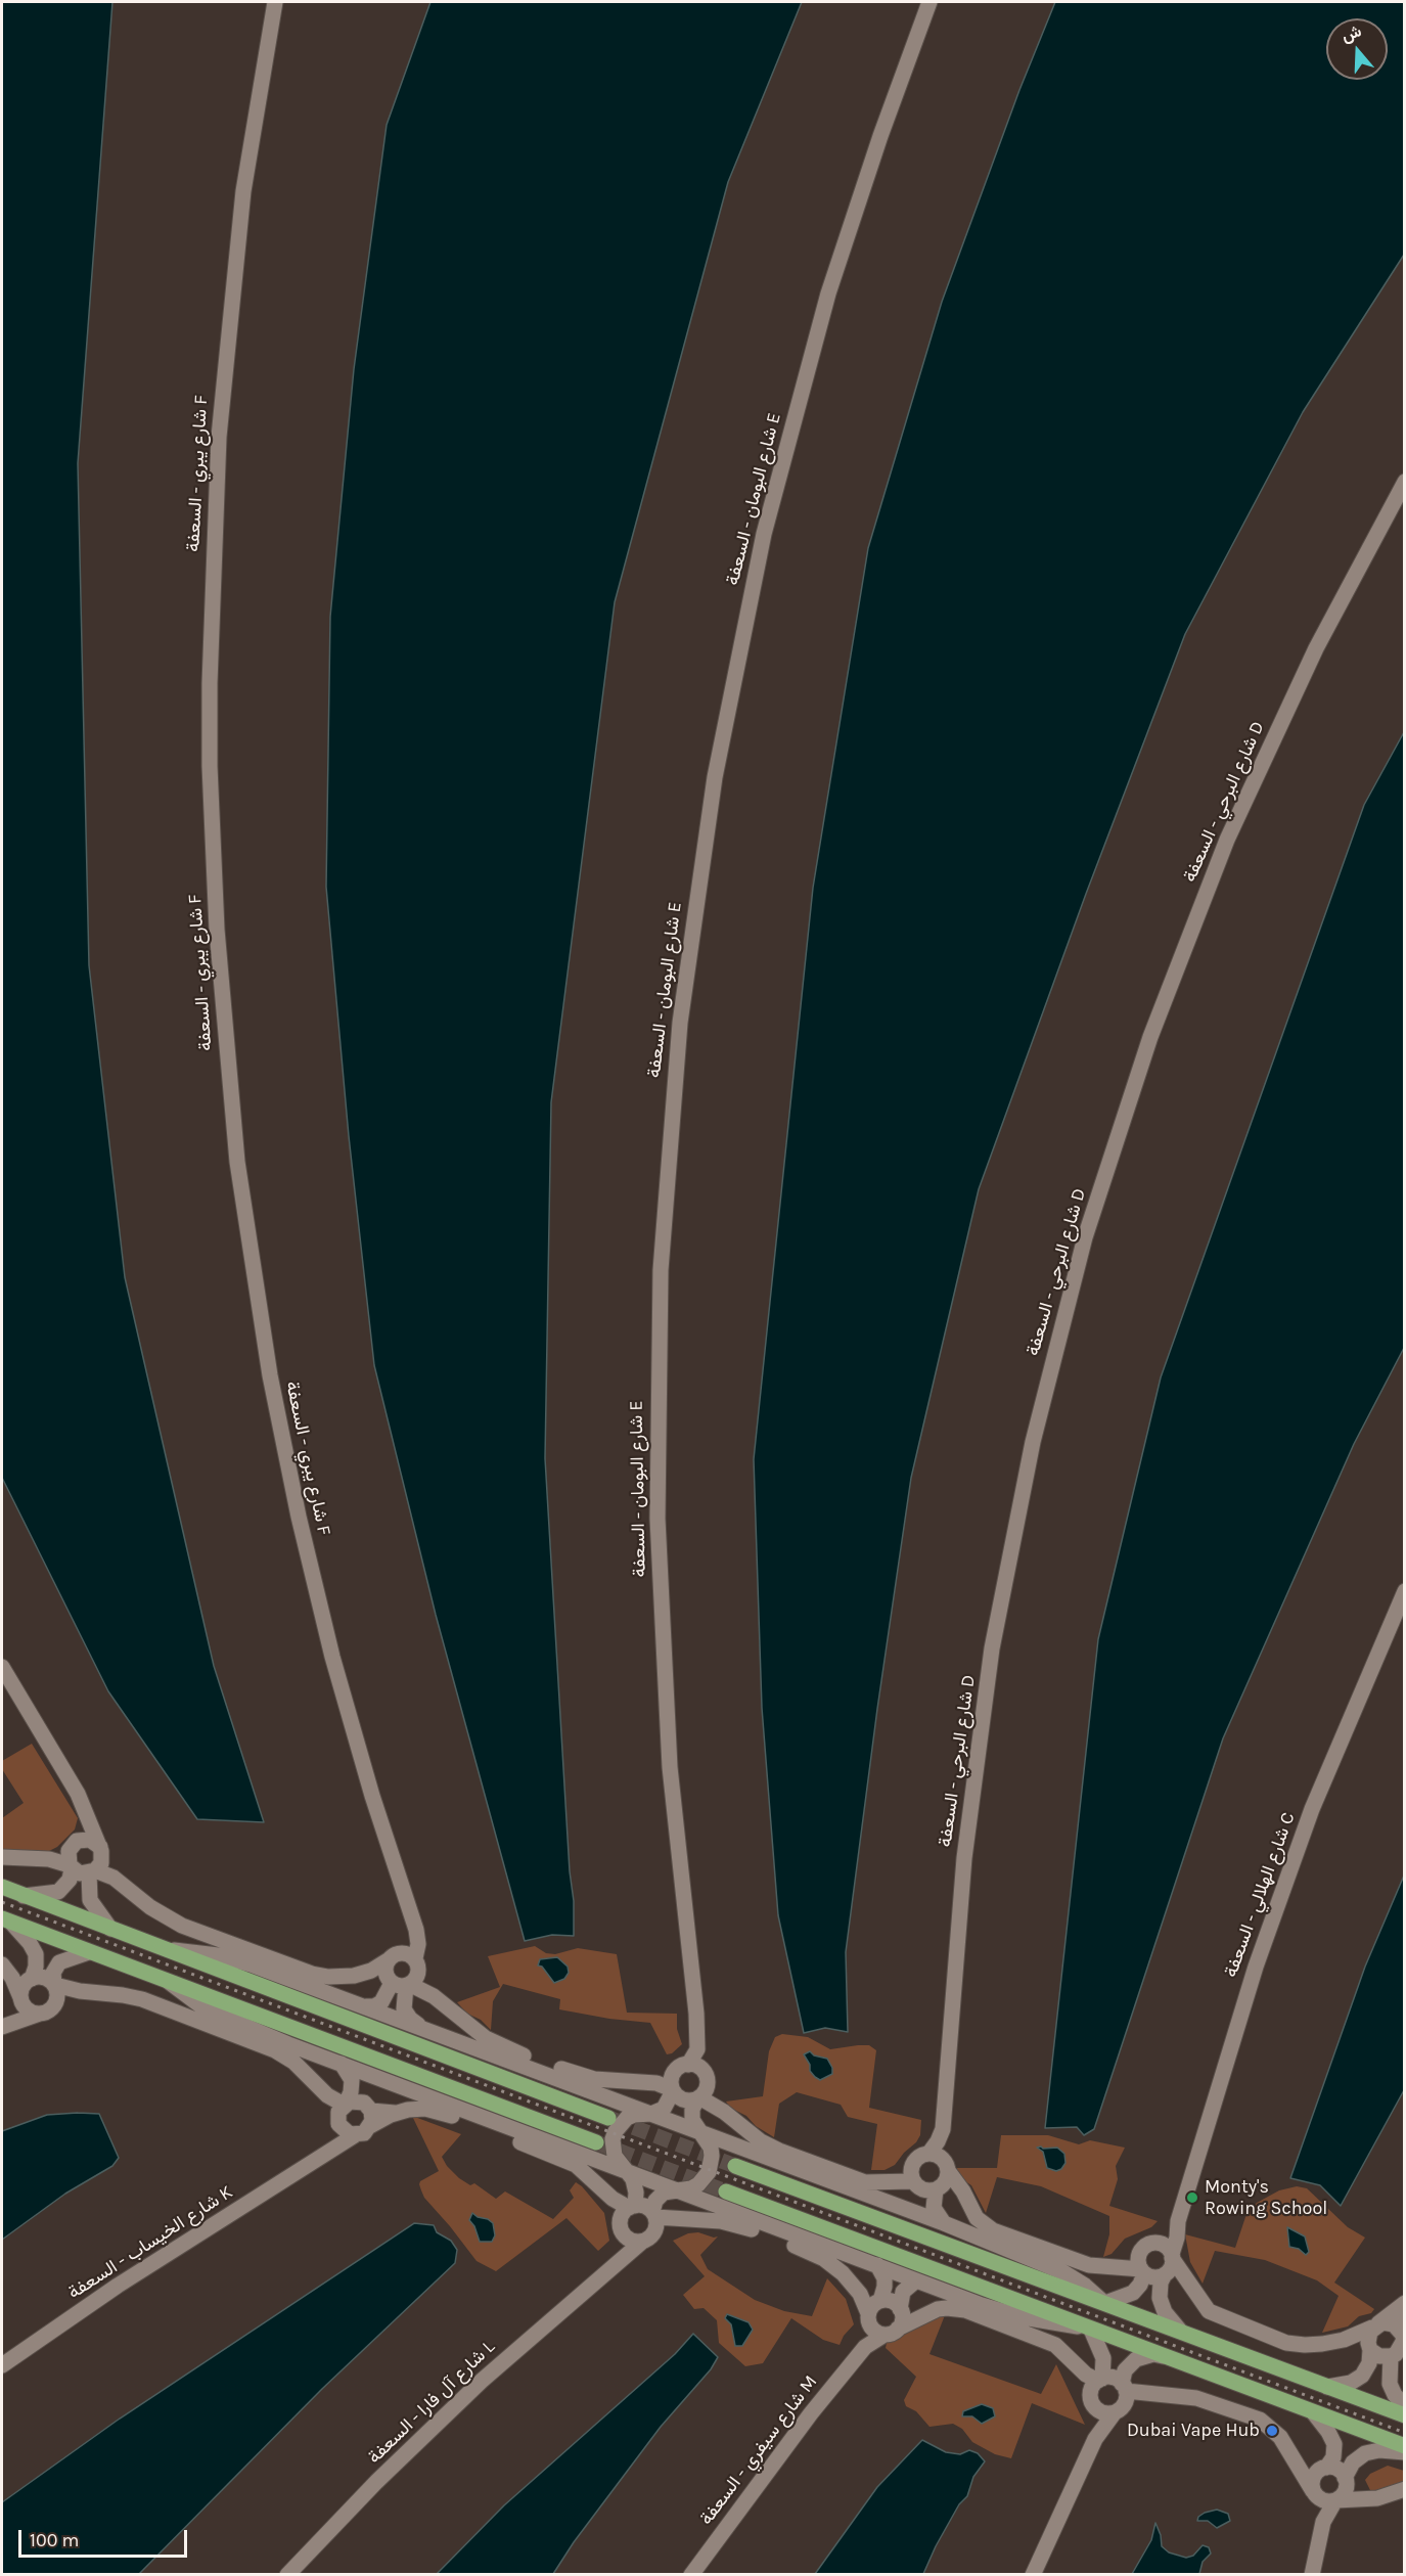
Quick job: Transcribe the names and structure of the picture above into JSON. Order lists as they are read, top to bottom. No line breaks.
{"streets":{"street":["شارع يبري - السعفة F","شارع البومان - السعفة E","شارع البرحي - السعفة D","شارع الهلالي - السعفة C","شارع الخيساب - السعفة K","شارع آل فارا - السعفة L","شارع سيفري - السعفة M"]},"places":["Monty's Rowing School","Dubai Vape Hub"],"scale_bar":"100 m","north":"top"}
